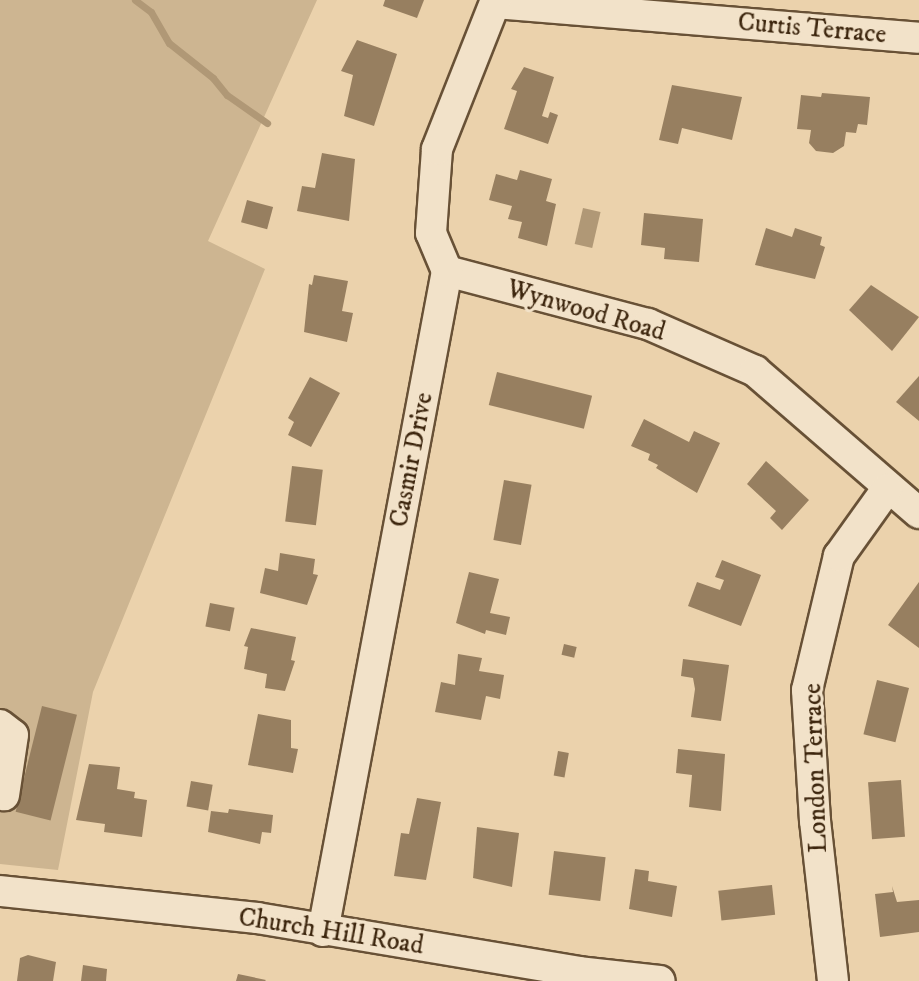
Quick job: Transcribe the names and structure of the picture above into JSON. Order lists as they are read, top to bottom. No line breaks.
{"streets":{"street":["Curtis Terrace","Wynwood Road","Casmir Drive","London Terrace","Church Hill Road"]},"crossings":[["Wynwood Road","Casmir Drive"],["Wynwood Road","London Terrace"],["Casmir Drive","Church Hill Road"]]}
